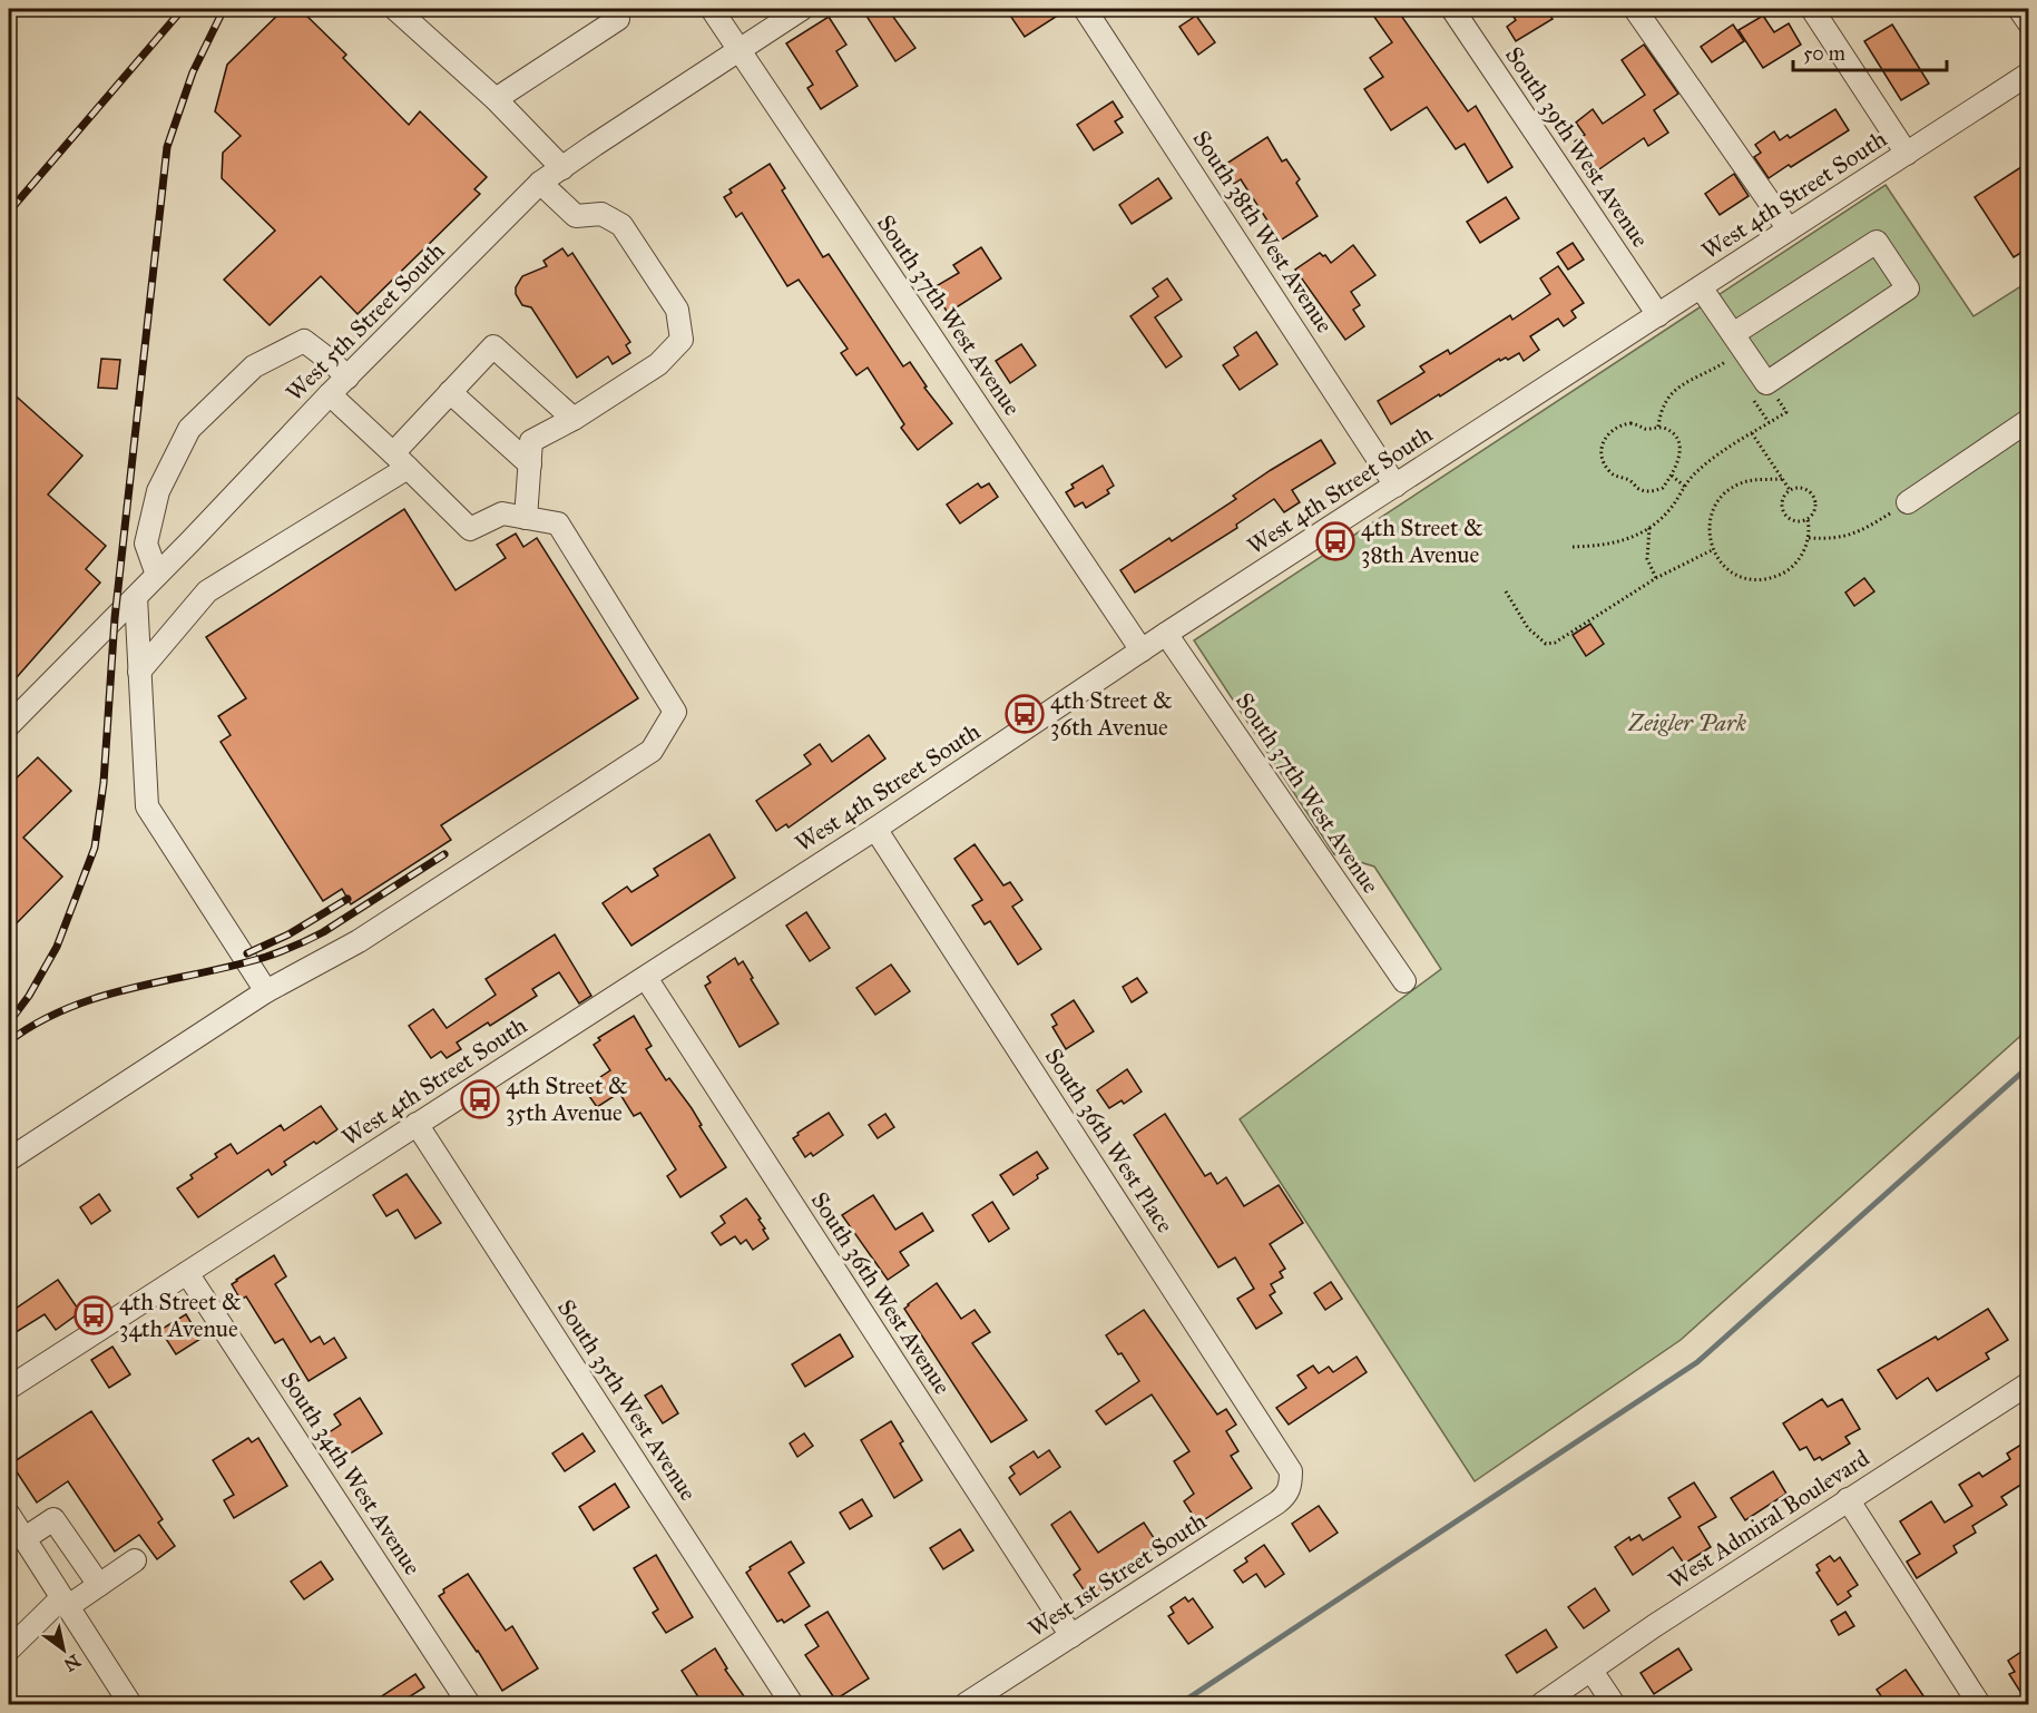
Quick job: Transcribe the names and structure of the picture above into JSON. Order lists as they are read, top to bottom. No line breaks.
{"streets":{"street":["South 39th West Avenue","West 4th Street South","South 38th West Avenue","South 37th West Avenue","West 5th Street South","South 36th West Place","South 36th West Avenue","South 35th West Avenue","South 34th West Avenue","West Admiral Boulevard","West 1st Street South"]},"crossings":[["South 39th West Avenue","West 4th Street South"],["West 4th Street South","South 38th West Avenue"],["West 4th Street South","South 37th West Avenue"],["West 4th Street South","South 36th West Place"],["West 4th Street South","South 36th West Avenue"],["West 4th Street South","South 35th West Avenue"],["West 4th Street South","South 34th West Avenue"],["South 37th West Avenue","West 5th Street South"],["South 36th West Place","West 1st Street South"],["South 36th West Avenue","West 1st Street South"]],"parks":["Zeigler Park"],"places":{"bus stop":["4th Street & 38th Avenue","4th Street & 36th Avenue","4th Street & 35th Avenue","4th Street & 34th Avenue"]},"scale_bar":"50 m","north":"bottom right"}
